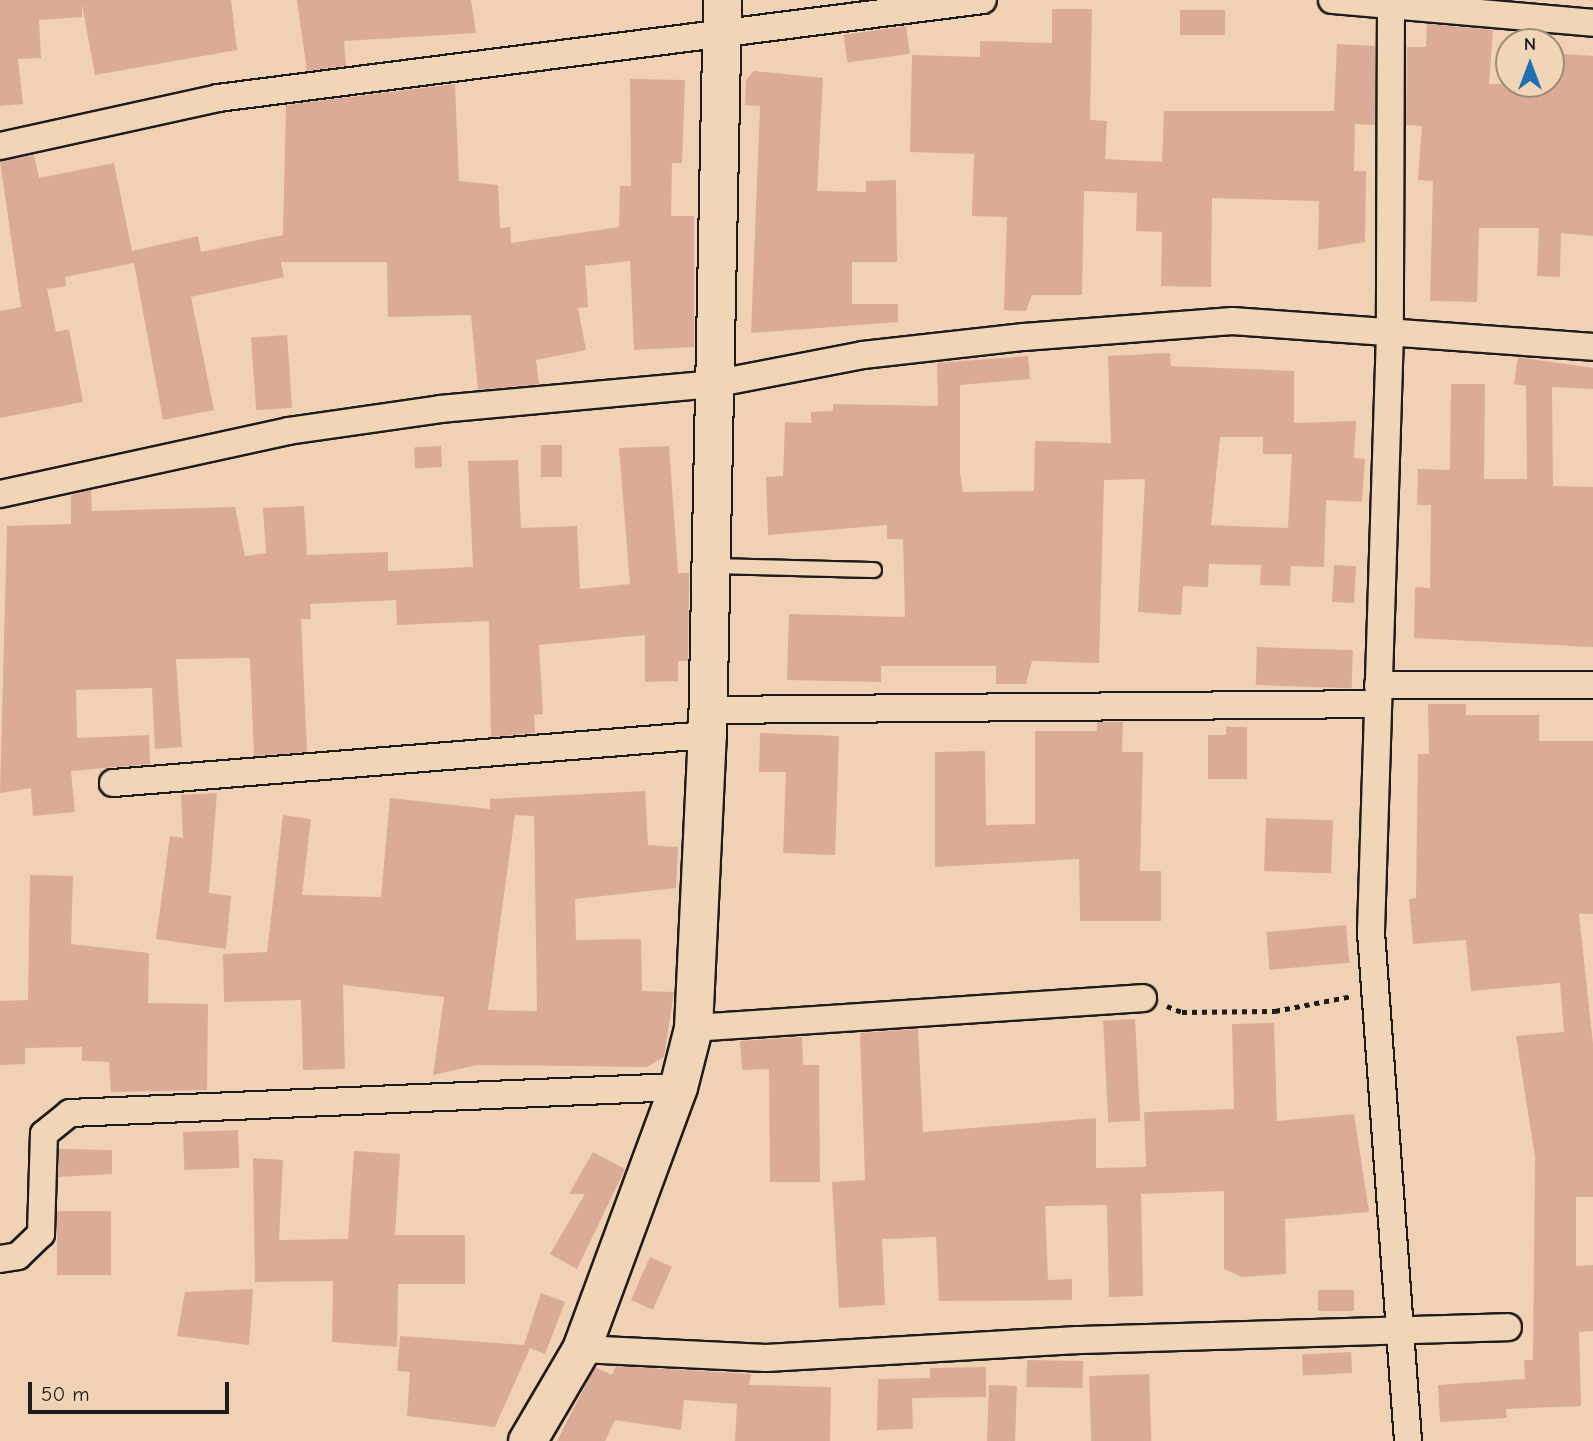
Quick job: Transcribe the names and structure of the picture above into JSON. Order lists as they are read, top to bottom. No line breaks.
{"scale_bar":"50 m","north":"top"}
